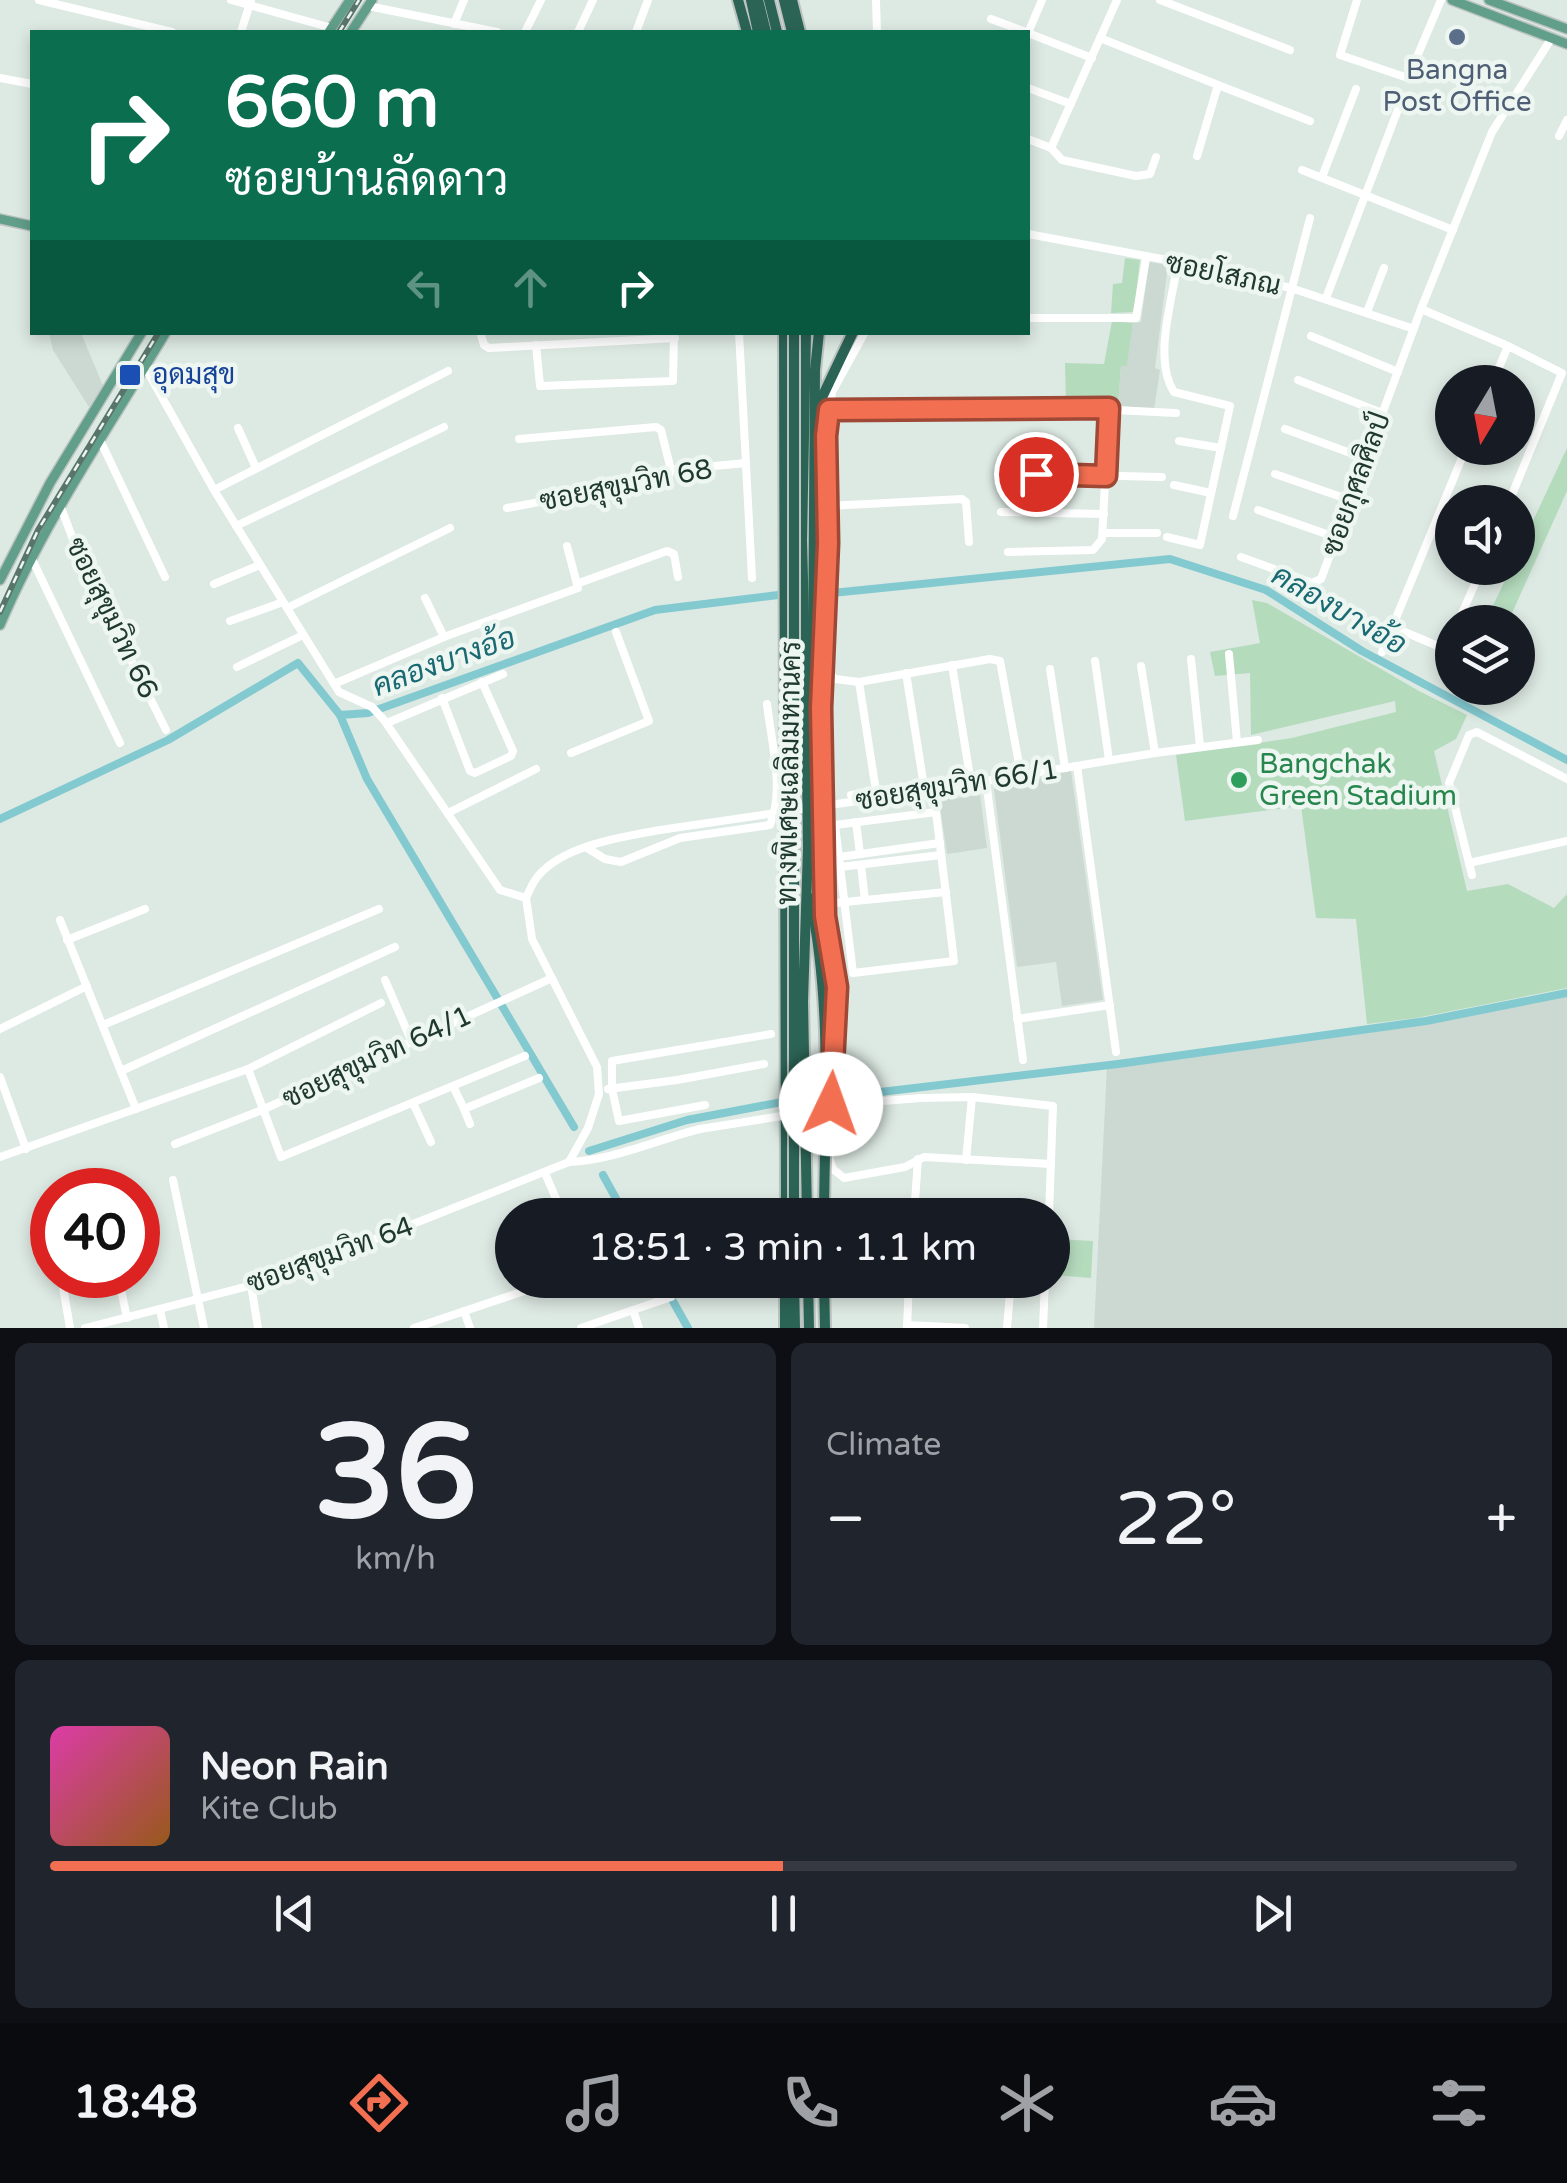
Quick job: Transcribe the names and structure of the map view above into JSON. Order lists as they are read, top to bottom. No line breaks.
{"streets":{"highway":["ทางพิเศษเฉลิมมหานคร"],"street":["ซอยโสภณ","ซอยกุศลศิลป์","ซอยสุขุมวิท 68","ซอยสุขุมวิท 66","ซอยสุขุมวิท 66/1","ซอยสุขุมวิท 64/1","ซอยสุขุมวิท 64"]},"crossings":[["ซอยโสภณ","ซอยกุศลศิลป์"]],"water":["คลองบางอ้อ"],"places":{"other":["Bangna Post Office","Bangchak Green Stadium"],"transit":["อุดมสุข"]},"north":"bottom","page":{"turn":["660 m","ซอยบ้านลัดดาว"],"limit":"40","trip":"18:51 · 3 min · 1.1 km","tile":[["36","km/h"],"Climate"],"heat":["−","22°","+"],"song":["Neon Rain","Kite Club"],"tabs":"18:48"}}
